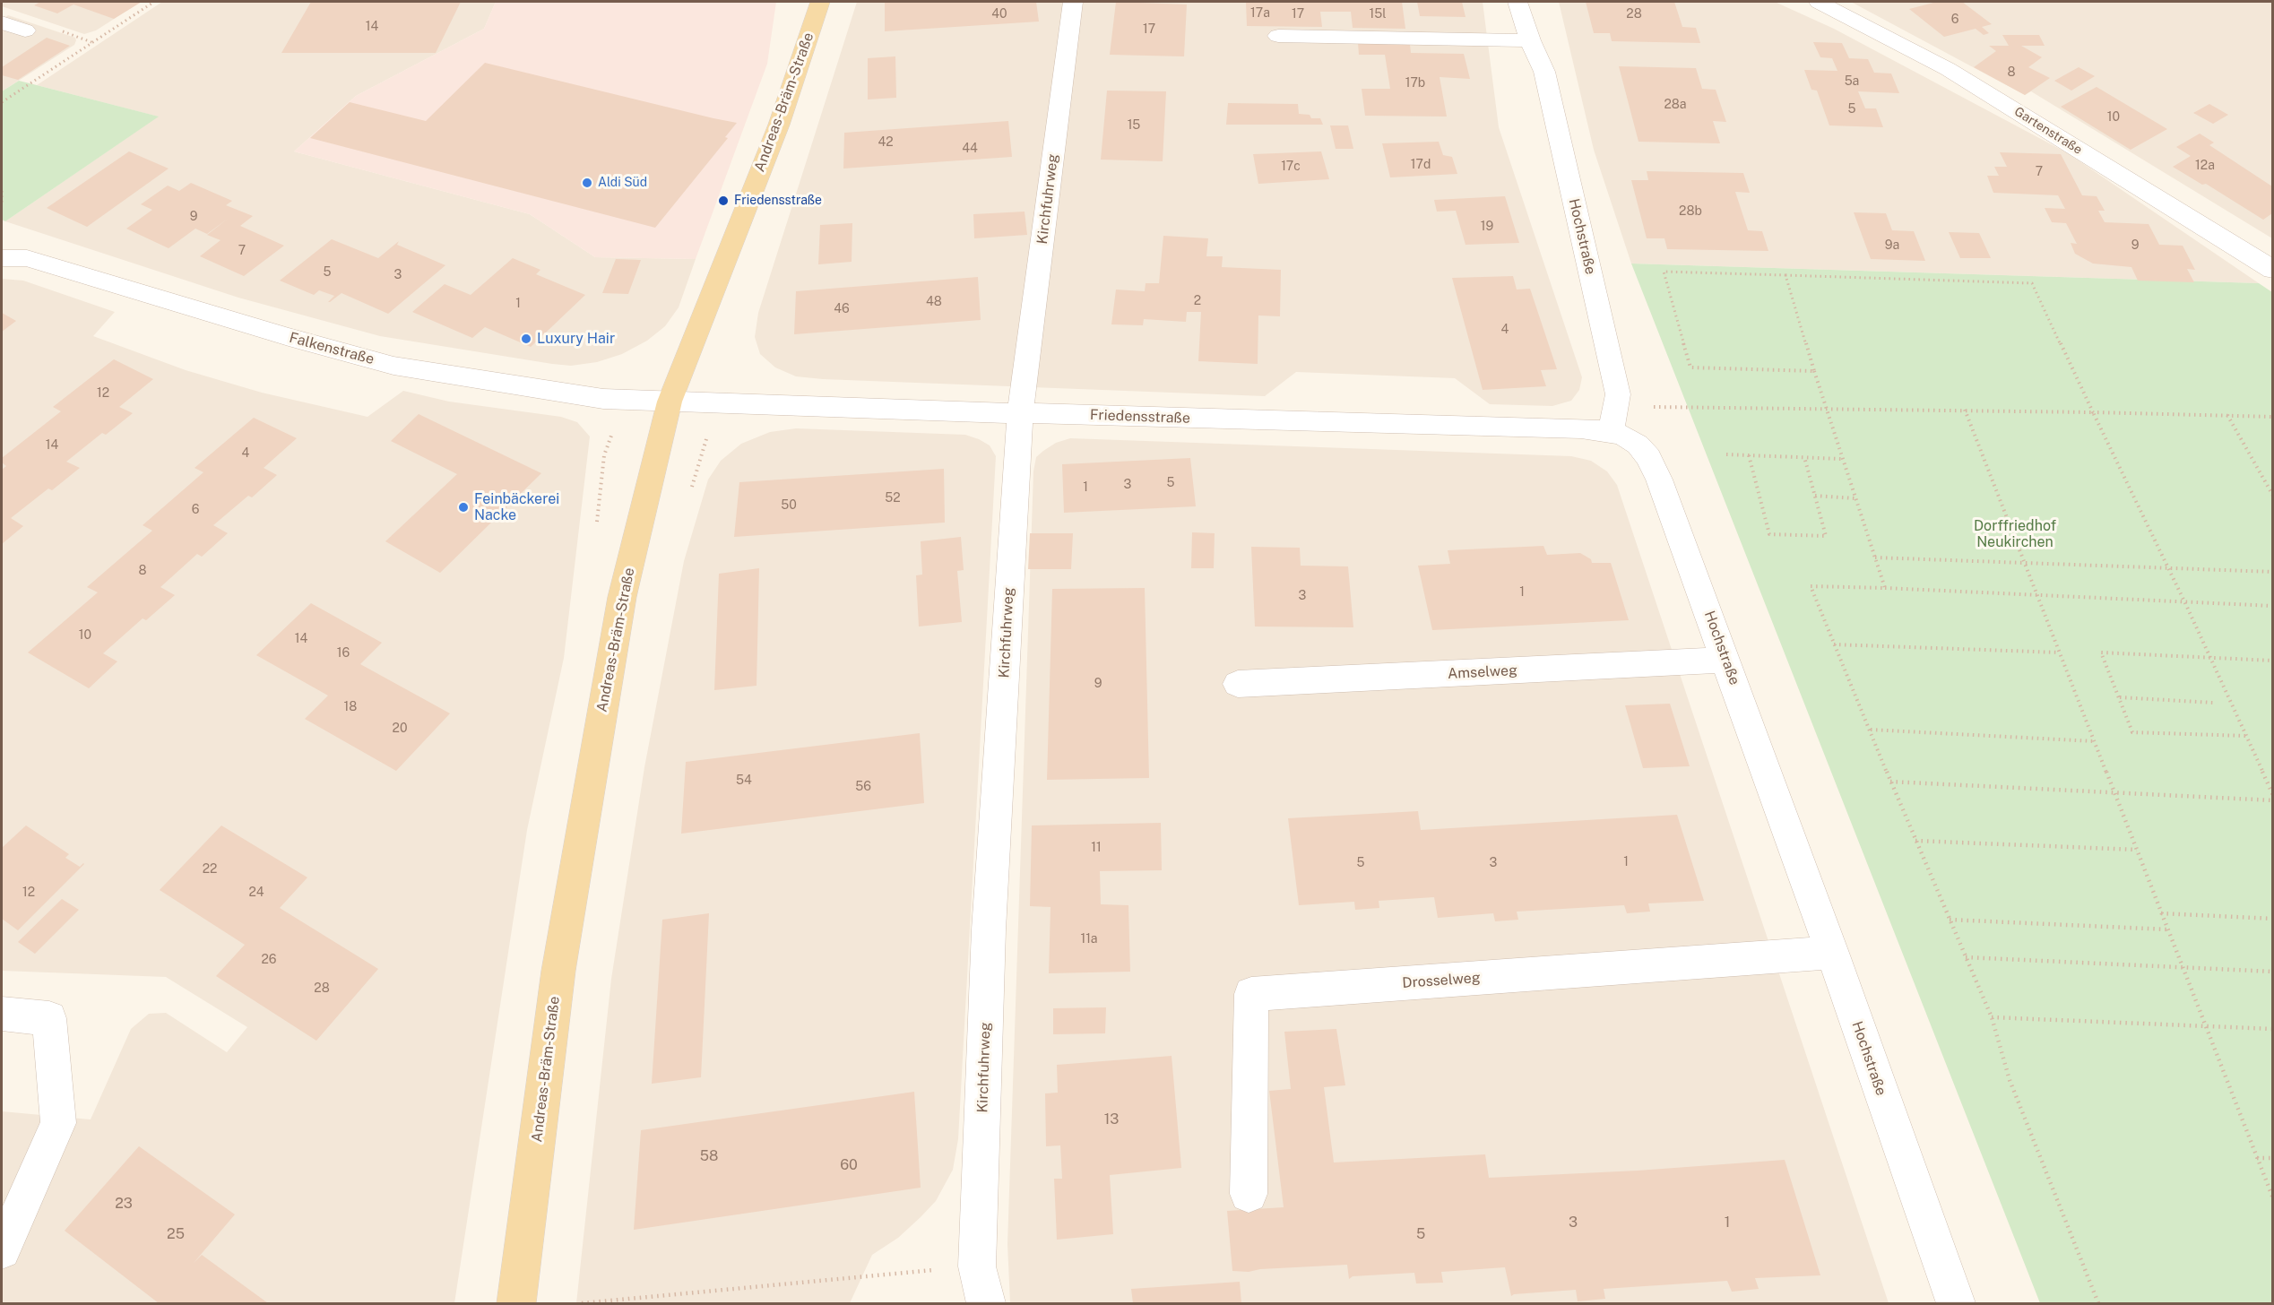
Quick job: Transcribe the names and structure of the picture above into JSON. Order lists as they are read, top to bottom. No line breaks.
{"streets":{"main road":["Andreas-Bräm-Straße"],"street":["Gartenstraße","Kirchfuhrweg","Hochstraße","Falkenstraße","Friedensstraße","Amselweg","Drosselweg"]},"crossings":[["Andreas-Bräm-Straße","Falkenstraße"],["Andreas-Bräm-Straße","Friedensstraße"],["Kirchfuhrweg","Friedensstraße"],["Hochstraße","Friedensstraße"],["Hochstraße","Amselweg"],["Hochstraße","Drosselweg"],["Falkenstraße","Friedensstraße"]],"parks":["Dorffriedhof Neukirchen"],"places":["Aldi Süd","Friedensstraße","Luxury Hair","Feinbäckerei Nacke"],"house_numbers":["17a","40","17","15l","28","6","14","17","8","5a","17b","28a","5","10","15","42","44","17d","12a","17c","7","28b","9","19","9a","9","7","5","3","2","48","1","46","4","12","14","4","5","3","1","52","50","6","8","1","3","10","14","16","9","18","20","54","56","11","1","5","3","22","12","24","11a","26","28","13","58","60","23","3","1","25","5"]}
